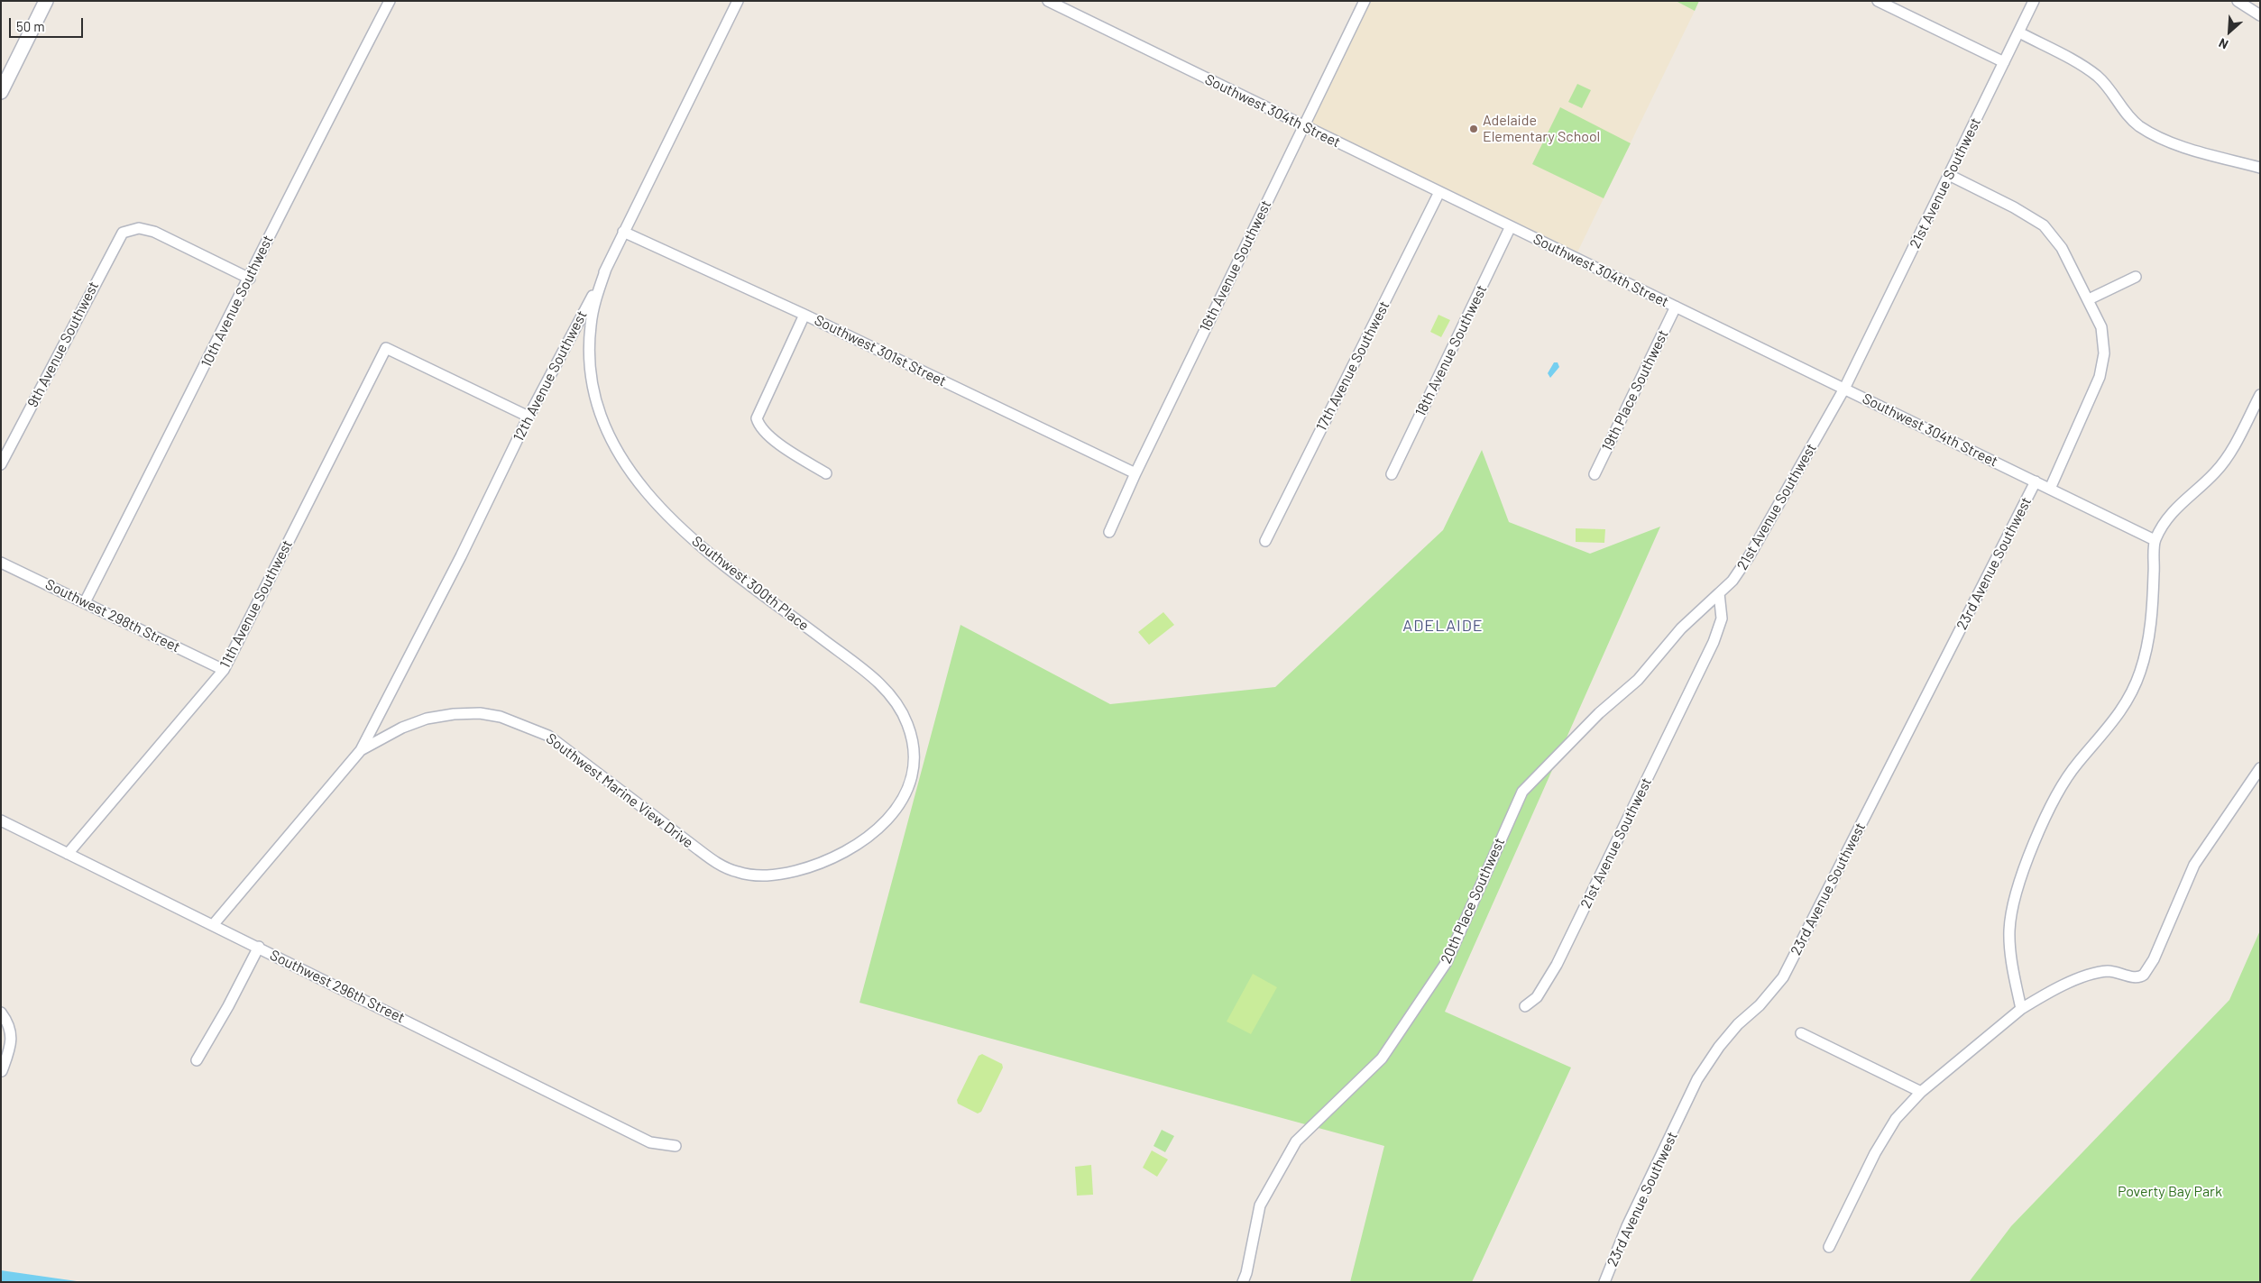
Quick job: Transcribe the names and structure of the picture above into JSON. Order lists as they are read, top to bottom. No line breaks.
{"streets":{"street":["Southwest 304th Street","21st Avenue Southwest","16th Avenue Southwest","10th Avenue Southwest","9th Avenue Southwest","Southwest 301st Street","18th Avenue Southwest","17th Avenue Southwest","12th Avenue Southwest","19th Place Southwest","23rd Avenue Southwest","Southwest 300th Place","11th Avenue Southwest","Southwest 298th Street","Southwest Marine View Drive","20th Place Southwest","Southwest 296th Street"]},"crossings":[["Southwest 304th Street","21st Avenue Southwest"],["Southwest 304th Street","16th Avenue Southwest"],["Southwest 304th Street","18th Avenue Southwest"],["Southwest 304th Street","17th Avenue Southwest"],["Southwest 304th Street","19th Place Southwest"],["Southwest 304th Street","23rd Avenue Southwest"],["21st Avenue Southwest","23rd Avenue Southwest"],["21st Avenue Southwest","20th Place Southwest"],["16th Avenue Southwest","Southwest 301st Street"],["10th Avenue Southwest","9th Avenue Southwest"],["10th Avenue Southwest","Southwest 298th Street"],["Southwest 301st Street","12th Avenue Southwest"],["12th Avenue Southwest","Southwest 300th Place"],["12th Avenue Southwest","11th Avenue Southwest"],["12th Avenue Southwest","Southwest Marine View Drive"],["Southwest 300th Place","Southwest Marine View Drive"],["11th Avenue Southwest","Southwest 298th Street"],["11th Avenue Southwest","Southwest 296th Street"],["Southwest Marine View Drive","Southwest 296th Street"]],"districts":["ADELAIDE"],"parks":["Poverty Bay Park"],"places":["Adelaide Elementary School"],"scale_bar":"50 m","north":"bottom left"}
